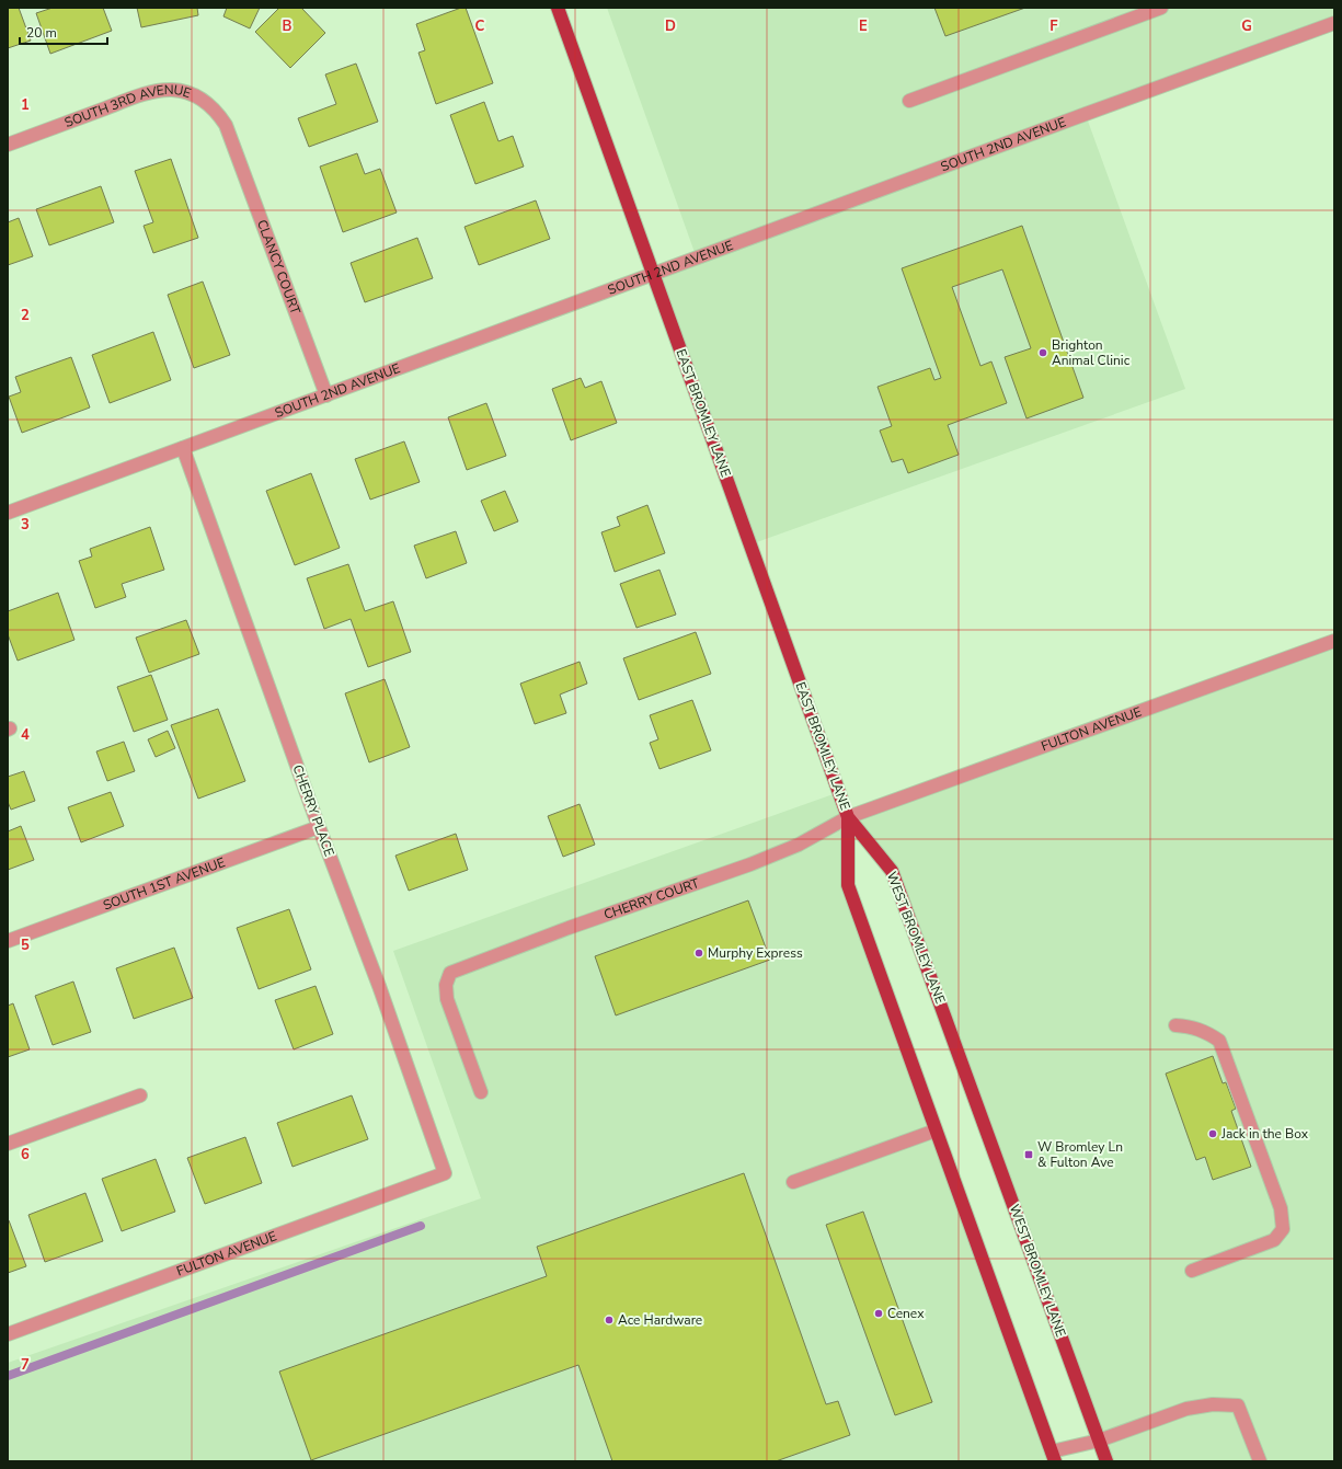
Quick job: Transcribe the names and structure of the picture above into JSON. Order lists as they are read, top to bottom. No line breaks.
{"streets":{"main road":["EAST BROMLEY LANE","WEST BROMLEY LANE"],"street":["SOUTH 3RD AVENUE","SOUTH 2ND AVENUE","CLANCY COURT","FULTON AVENUE","CHERRY PLACE","SOUTH 1ST AVENUE","CHERRY COURT"]},"crossings":[["SOUTH 3RD AVENUE","CLANCY COURT"],["SOUTH 2ND AVENUE","CLANCY COURT"],["SOUTH 2ND AVENUE","EAST BROMLEY LANE"],["SOUTH 2ND AVENUE","CHERRY PLACE"],["EAST BROMLEY LANE","FULTON AVENUE"],["EAST BROMLEY LANE","CHERRY COURT"],["EAST BROMLEY LANE","WEST BROMLEY LANE"],["FULTON AVENUE","CHERRY PLACE"],["FULTON AVENUE","CHERRY COURT"],["FULTON AVENUE","WEST BROMLEY LANE"],["CHERRY PLACE","SOUTH 1ST AVENUE"],["CHERRY COURT","WEST BROMLEY LANE"]],"places":{"other":["Brighton Animal Clinic","Murphy Express","Jack in the Box","Cenex","Ace Hardware"],"transit":["W Bromley Ln & Fulton Ave"]},"scale_bar":"20 m","grid":{"columns":["B","C","D","E","F","G"],"rows":["1","2","3","4","5","6","7"]}}
